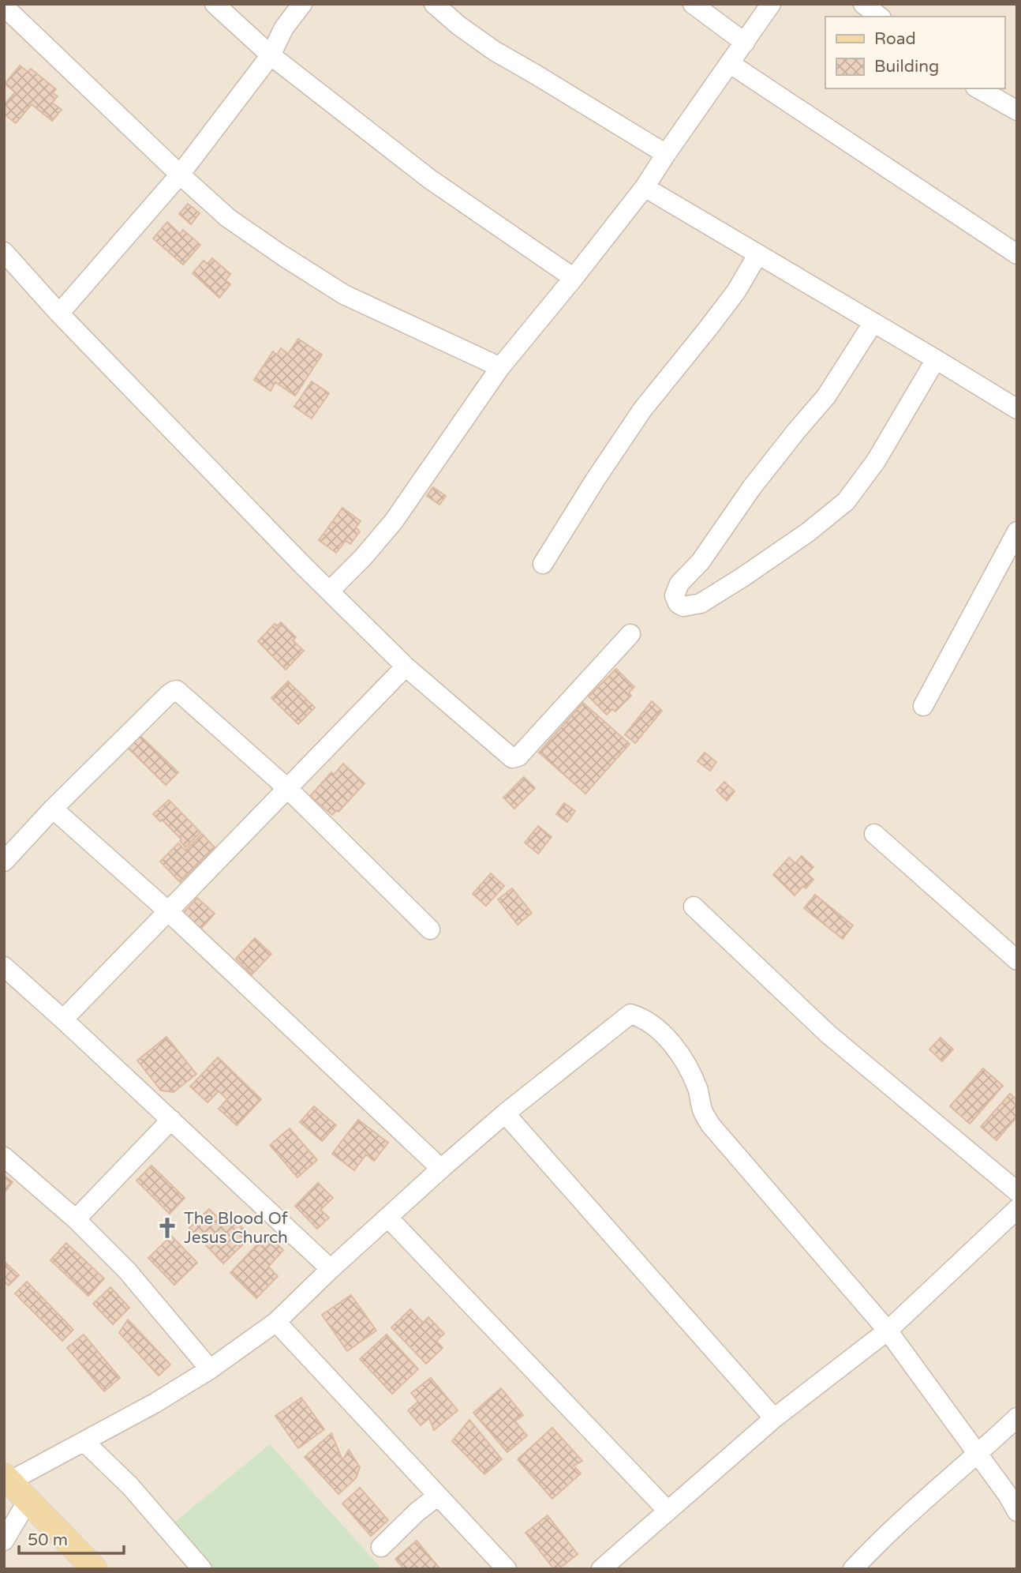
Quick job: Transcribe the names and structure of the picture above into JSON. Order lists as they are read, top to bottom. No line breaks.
{"places":{"church":["The Blood Of Jesus Church"]},"legend":["Road","Building"],"scale_bar":"50 m"}
